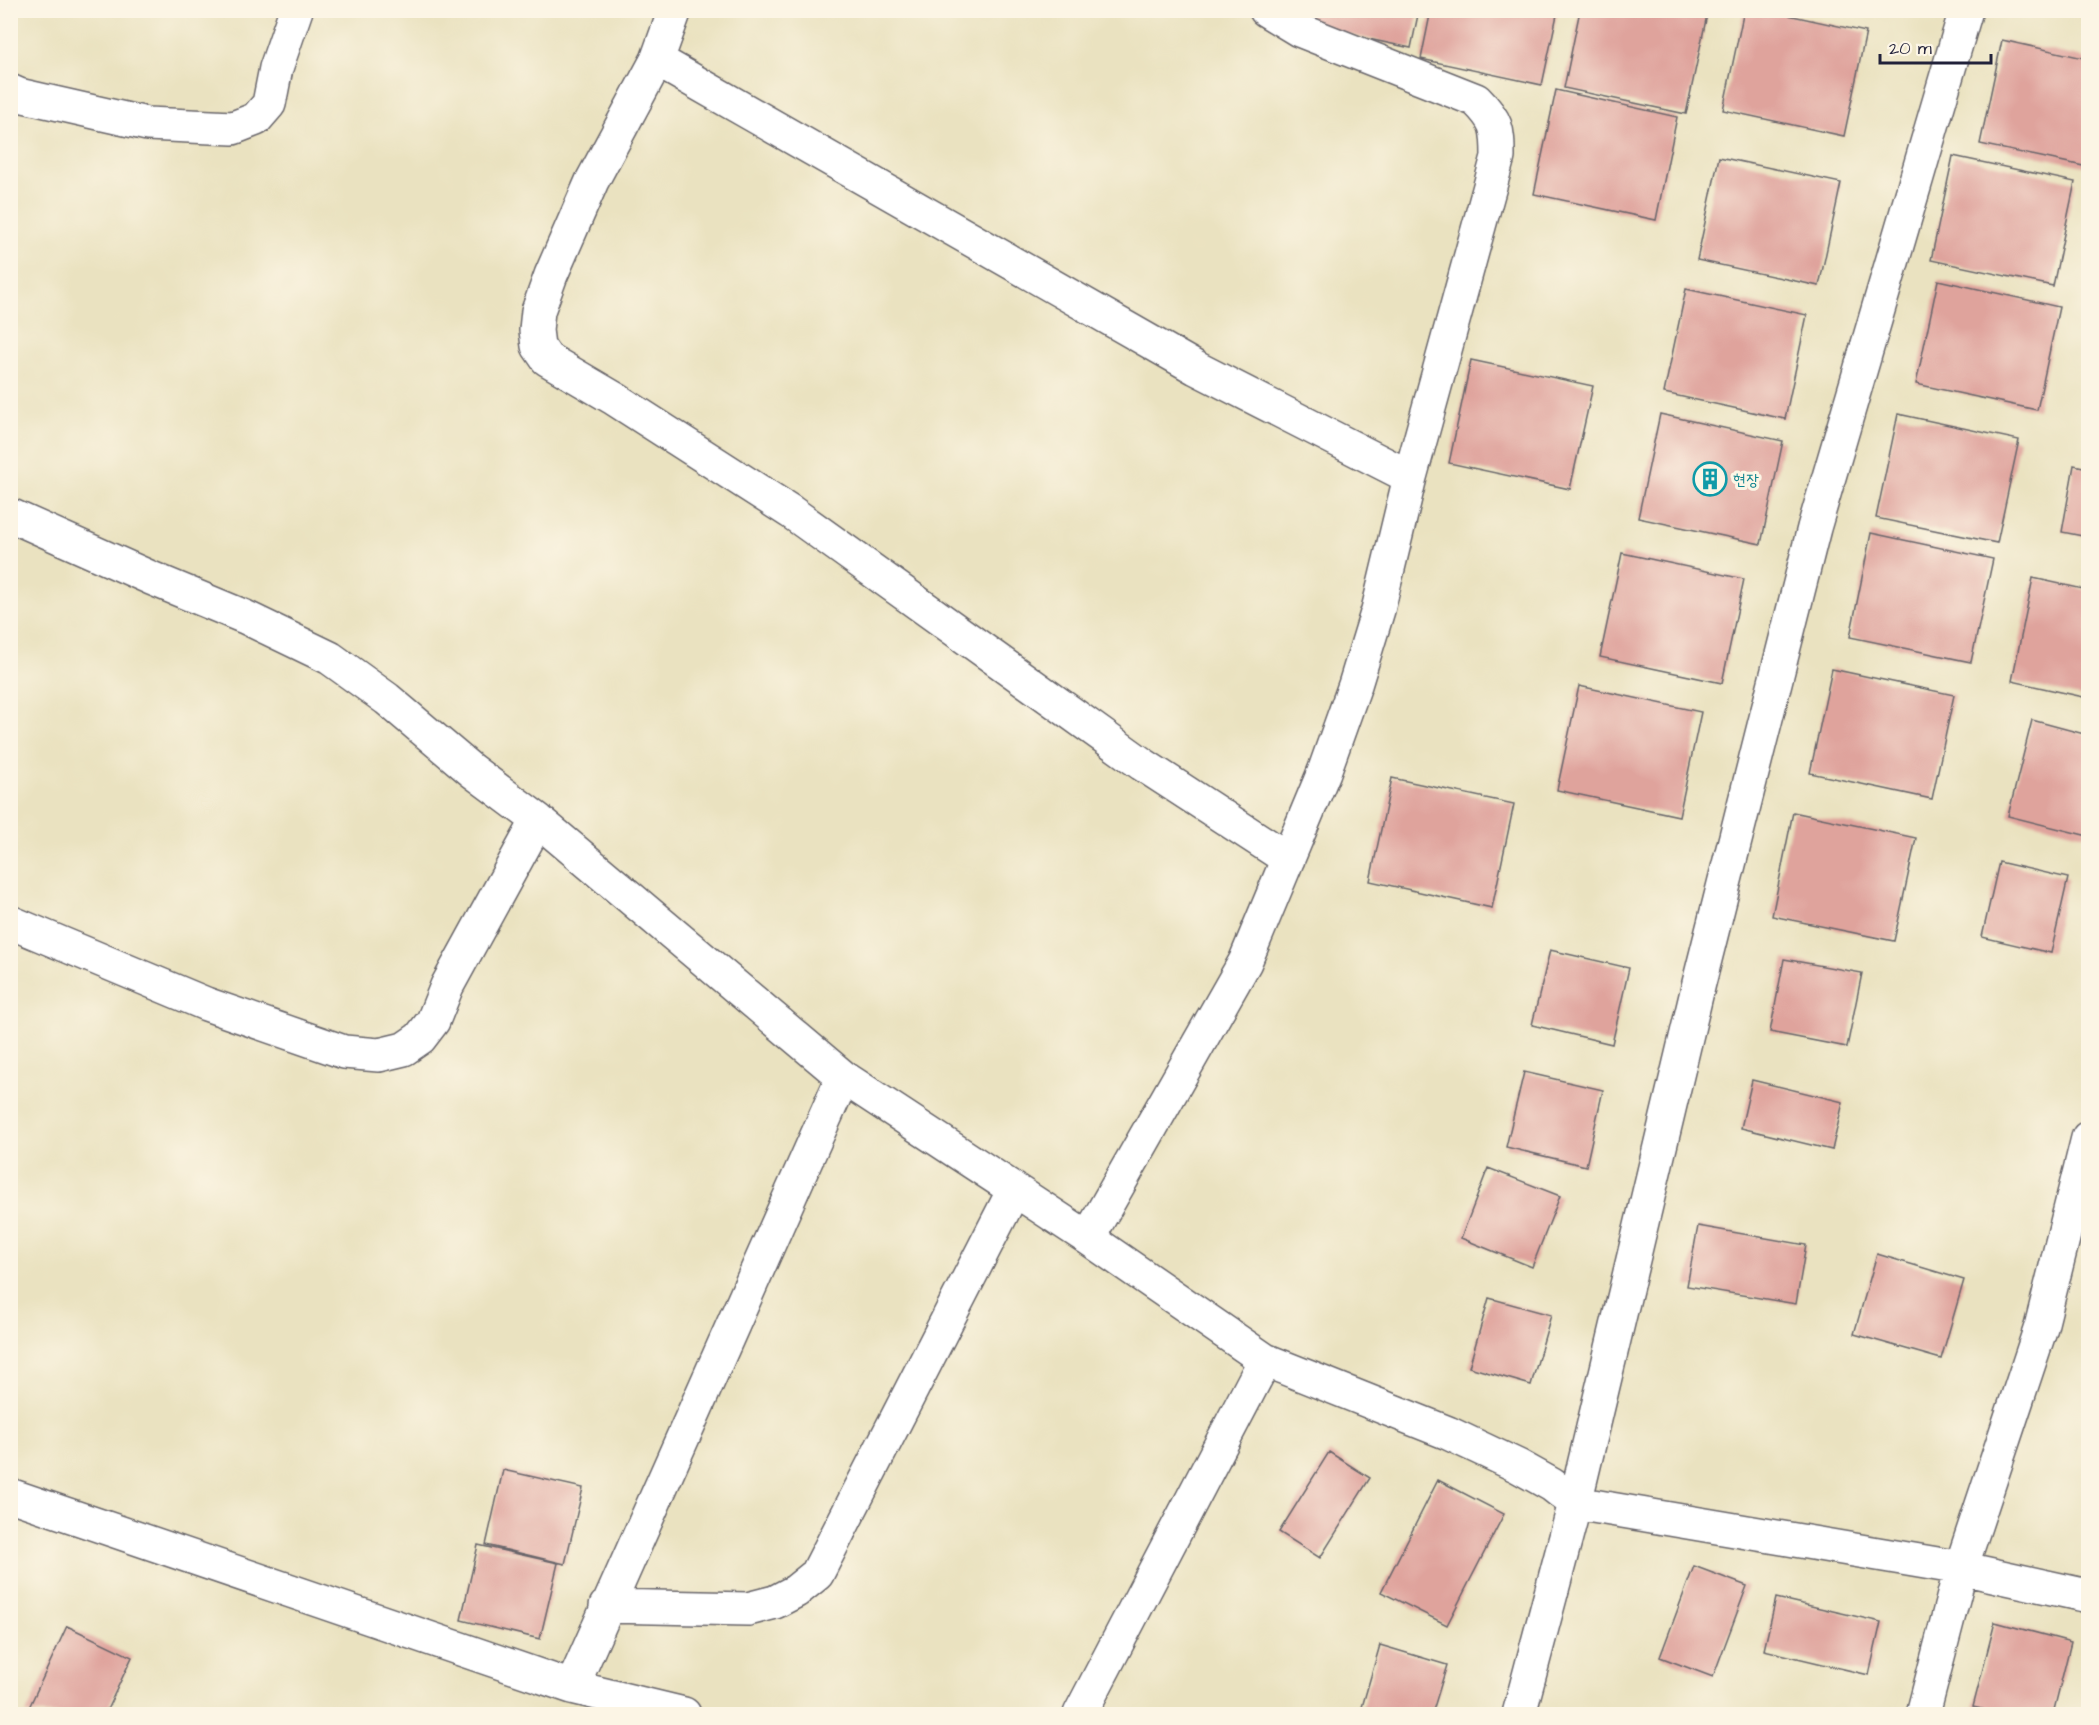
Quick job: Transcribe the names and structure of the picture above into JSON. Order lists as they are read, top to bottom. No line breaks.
{"places":{"building":["현장"]},"scale_bar":"20 m"}
